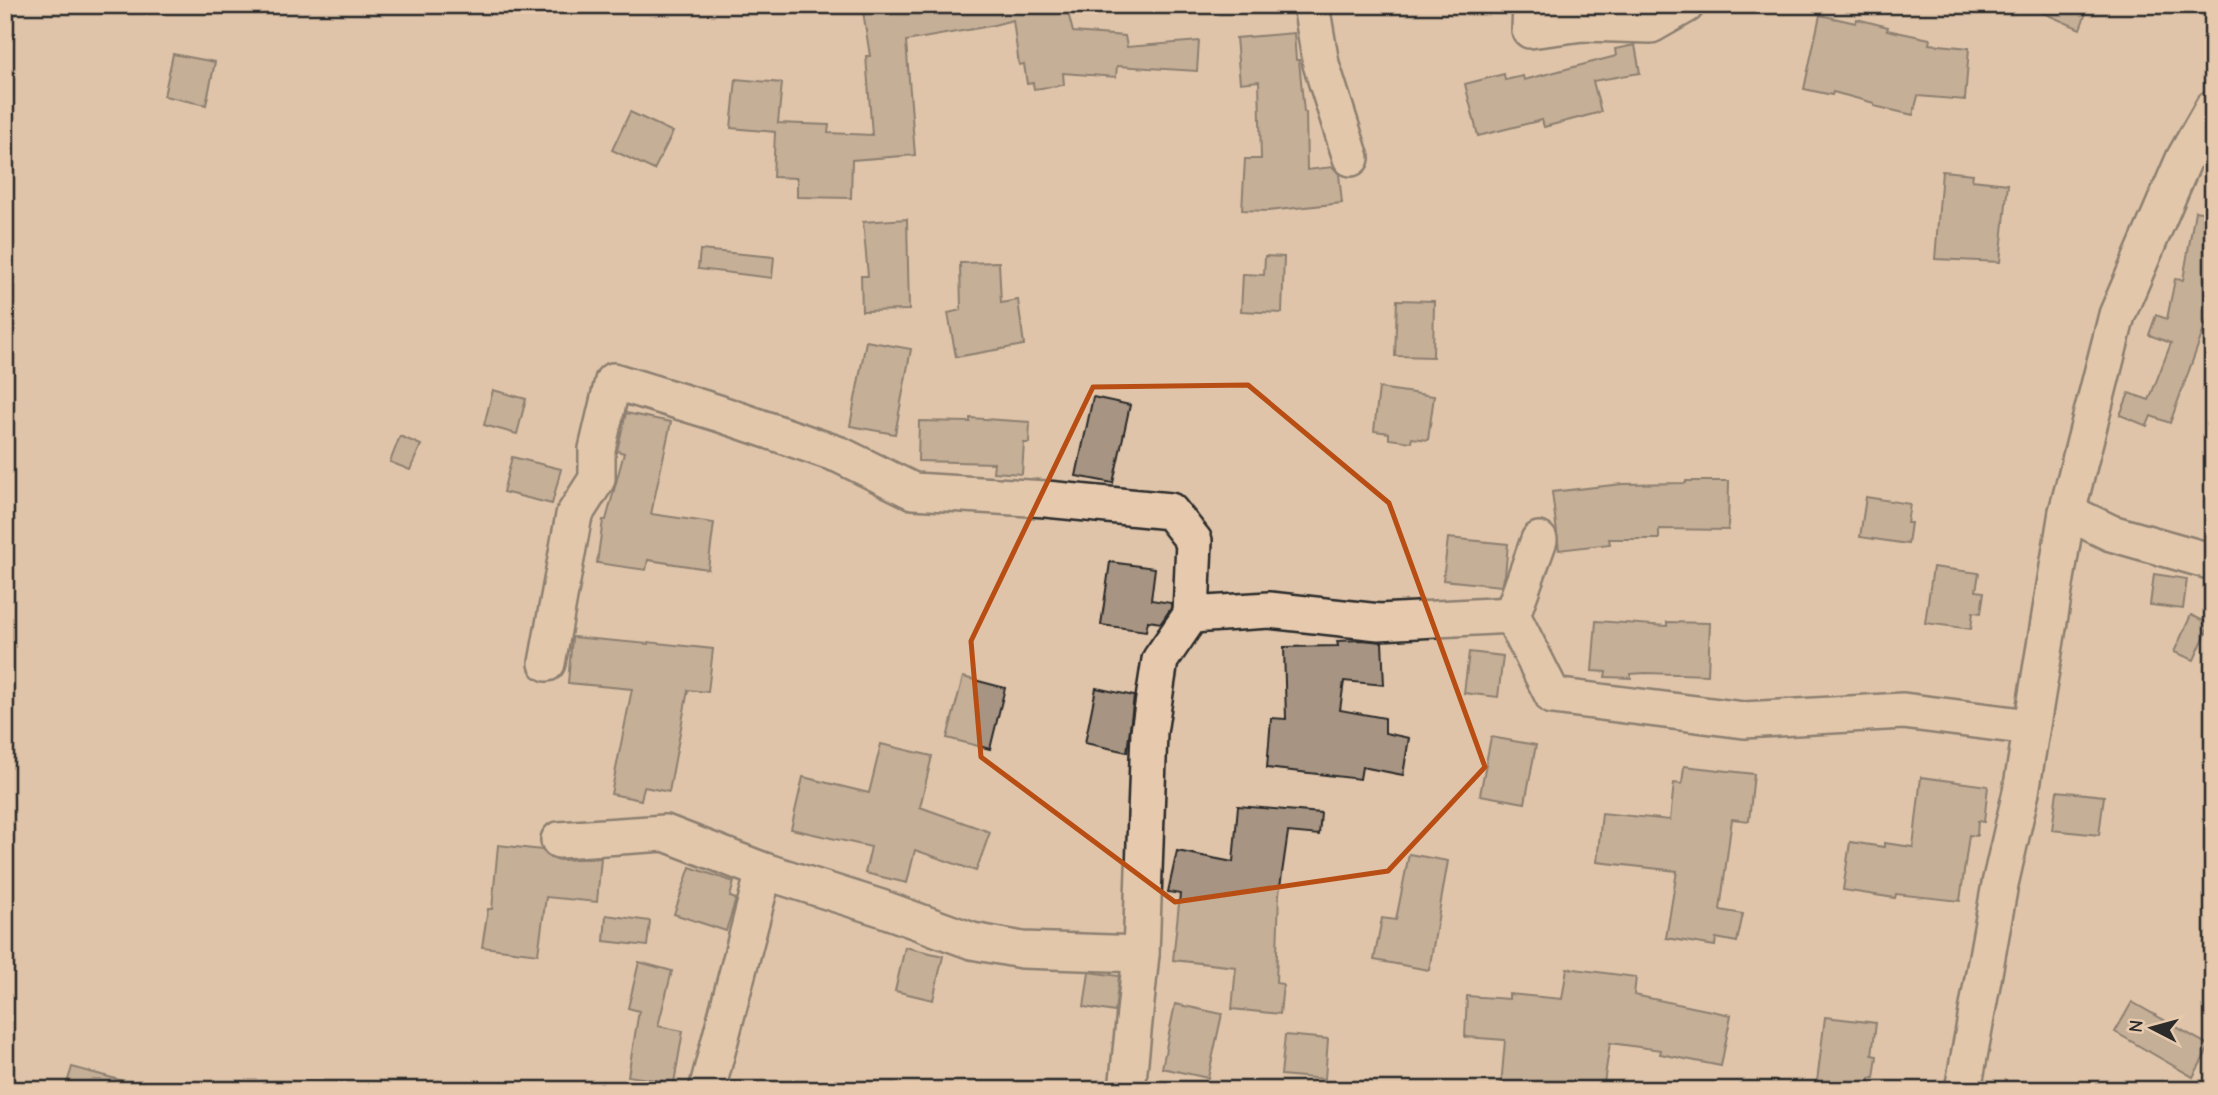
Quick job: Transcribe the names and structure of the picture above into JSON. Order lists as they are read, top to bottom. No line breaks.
{"north":"left"}
